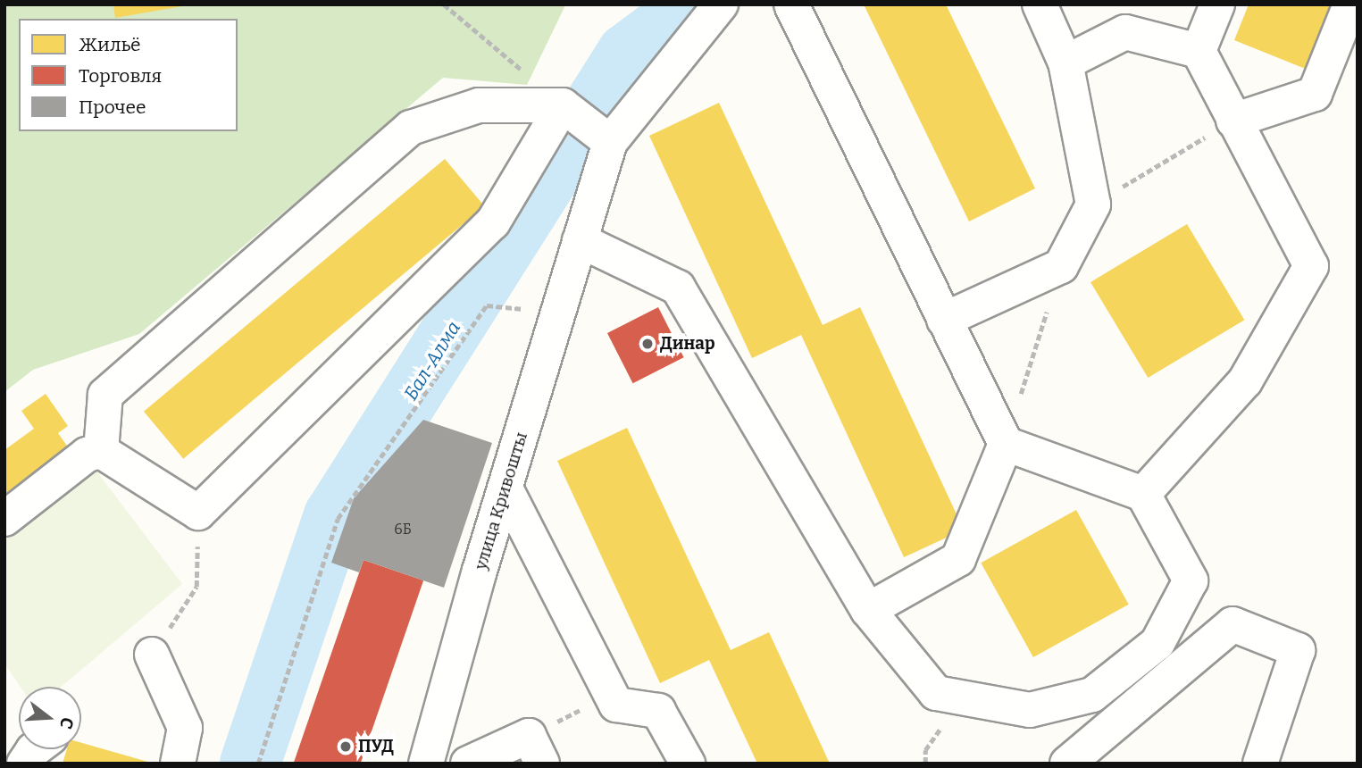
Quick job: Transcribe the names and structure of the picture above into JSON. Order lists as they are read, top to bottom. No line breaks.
{"streets":{"street":["улица Кривошты"]},"water":["Бал-Алма"],"places":["Динар","ПУД"],"house_numbers":["6Б"],"legend":["Жильё","Торговля","Прочее"],"north":"right"}
